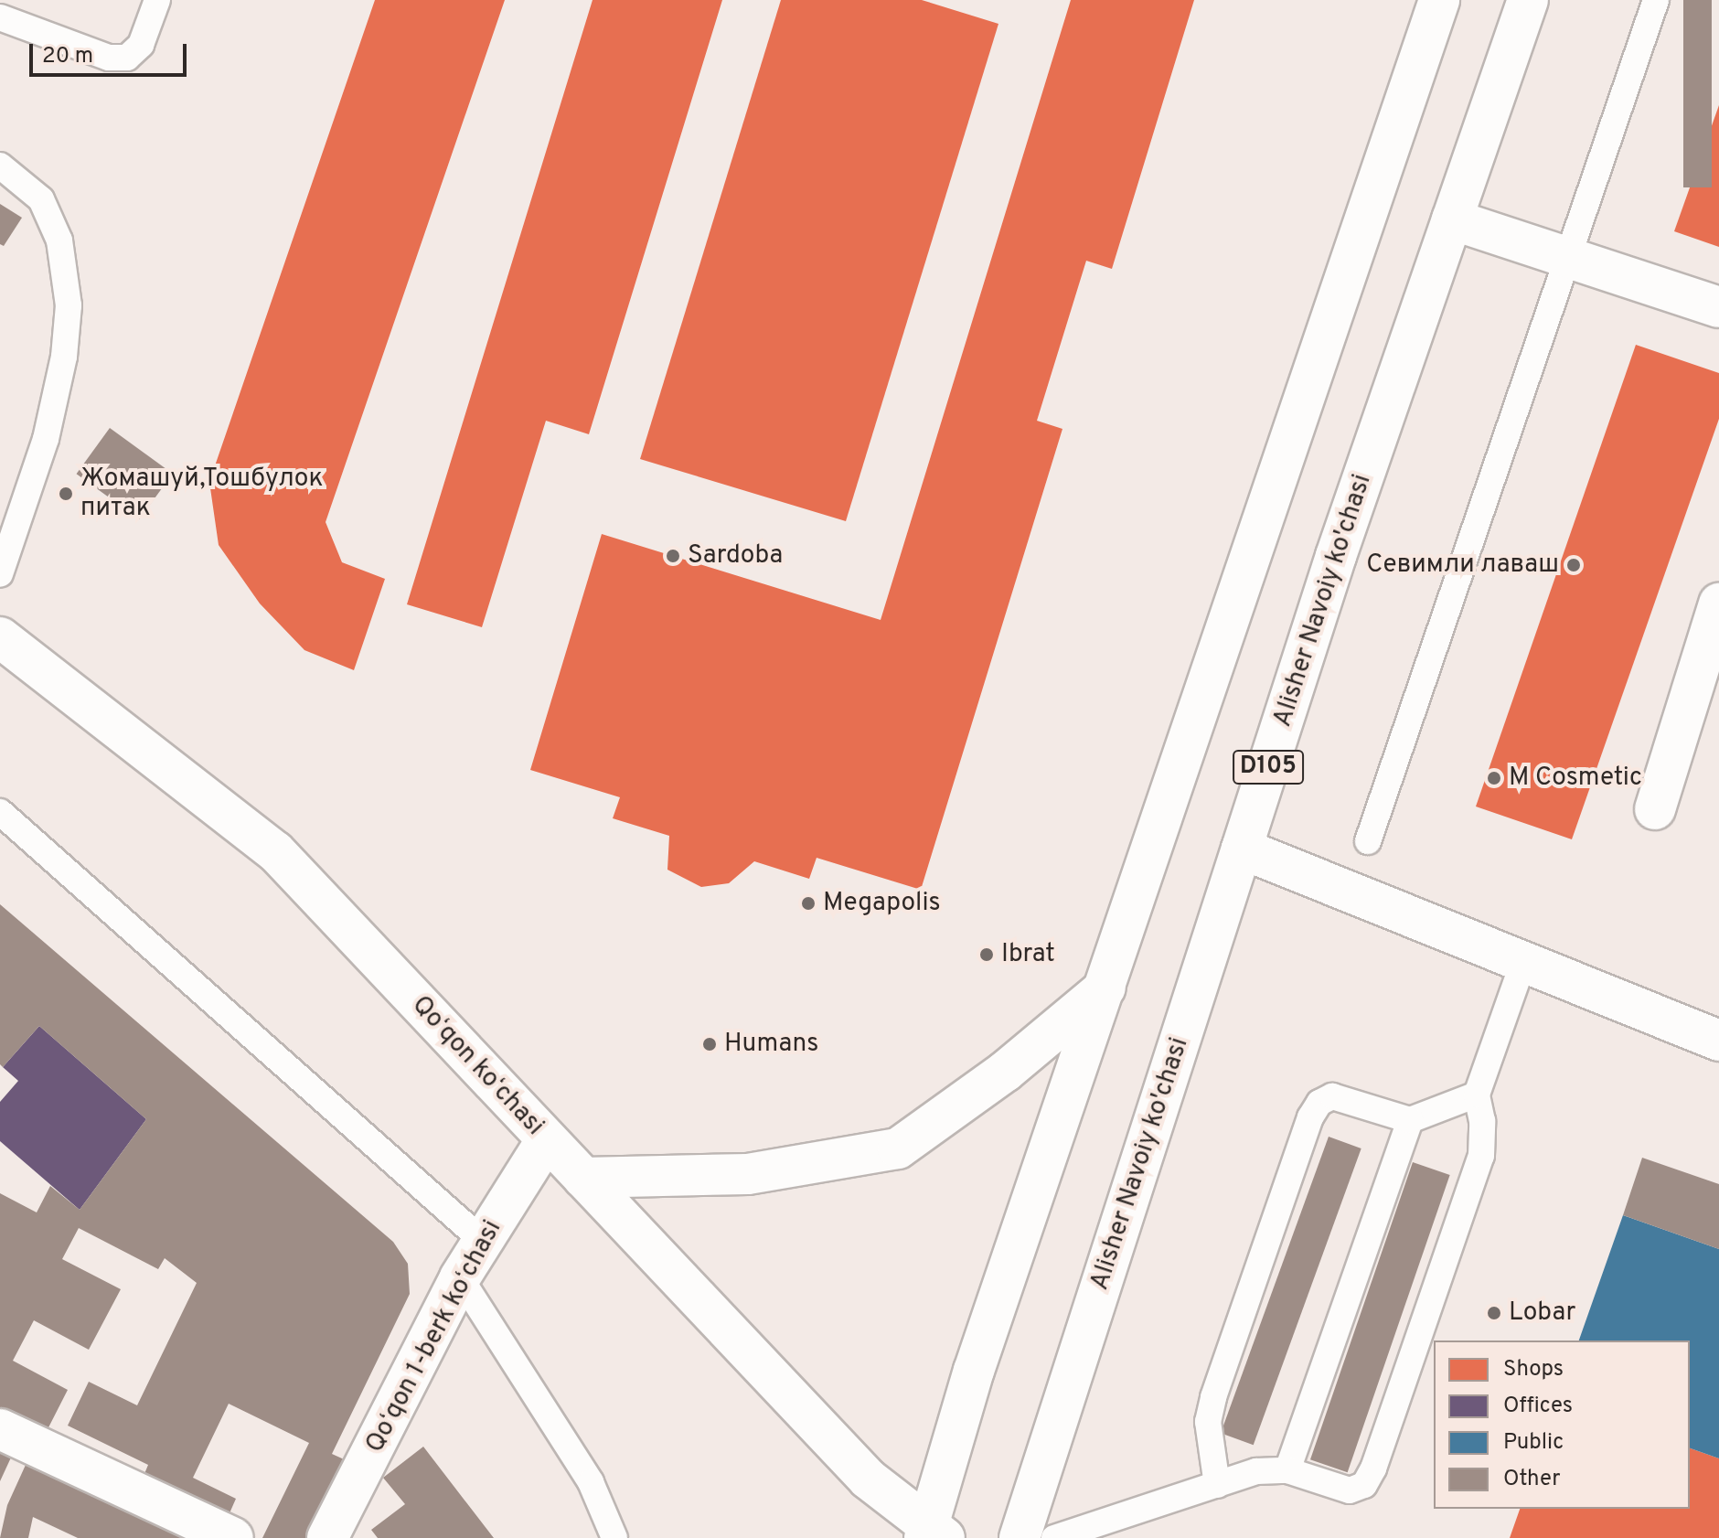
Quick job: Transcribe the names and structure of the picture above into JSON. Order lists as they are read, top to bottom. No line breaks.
{"streets":{"main road":["Alisher Navoiy ko'chasi","D105","Qoʻqon koʻchasi","Qoʻqon 1-berk koʻchasi"]},"crossings":[["Qoʻqon koʻchasi","Qoʻqon 1-berk koʻchasi"]],"places":["Жомашуй,Тошбулок питак","Sardoba","Севимли лаваш","M Cosmetic","Megapolis","Ibrat","Humans","Lobar"],"legend":["Shops","Offices","Public","Other"],"scale_bar":"20 m"}
